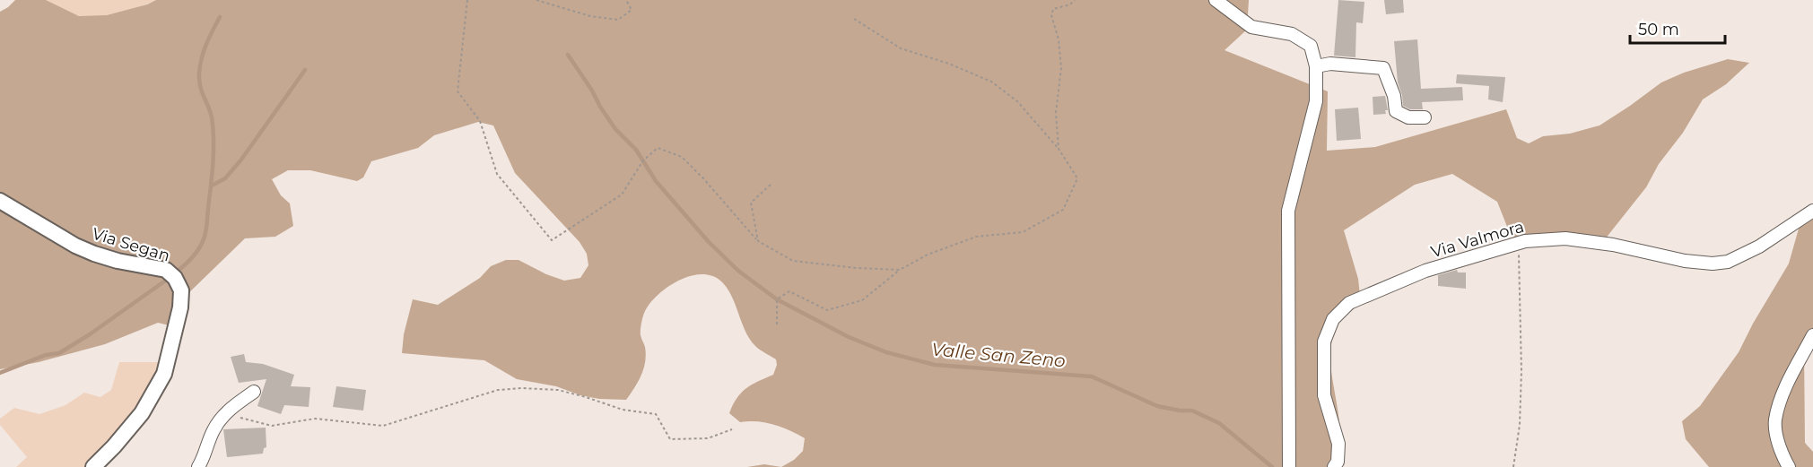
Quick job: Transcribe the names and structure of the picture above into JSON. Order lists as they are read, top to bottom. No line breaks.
{"streets":{"street":["Via Valmora","Via Segan"]},"water":["Valle San Zeno"],"scale_bar":"50 m"}
